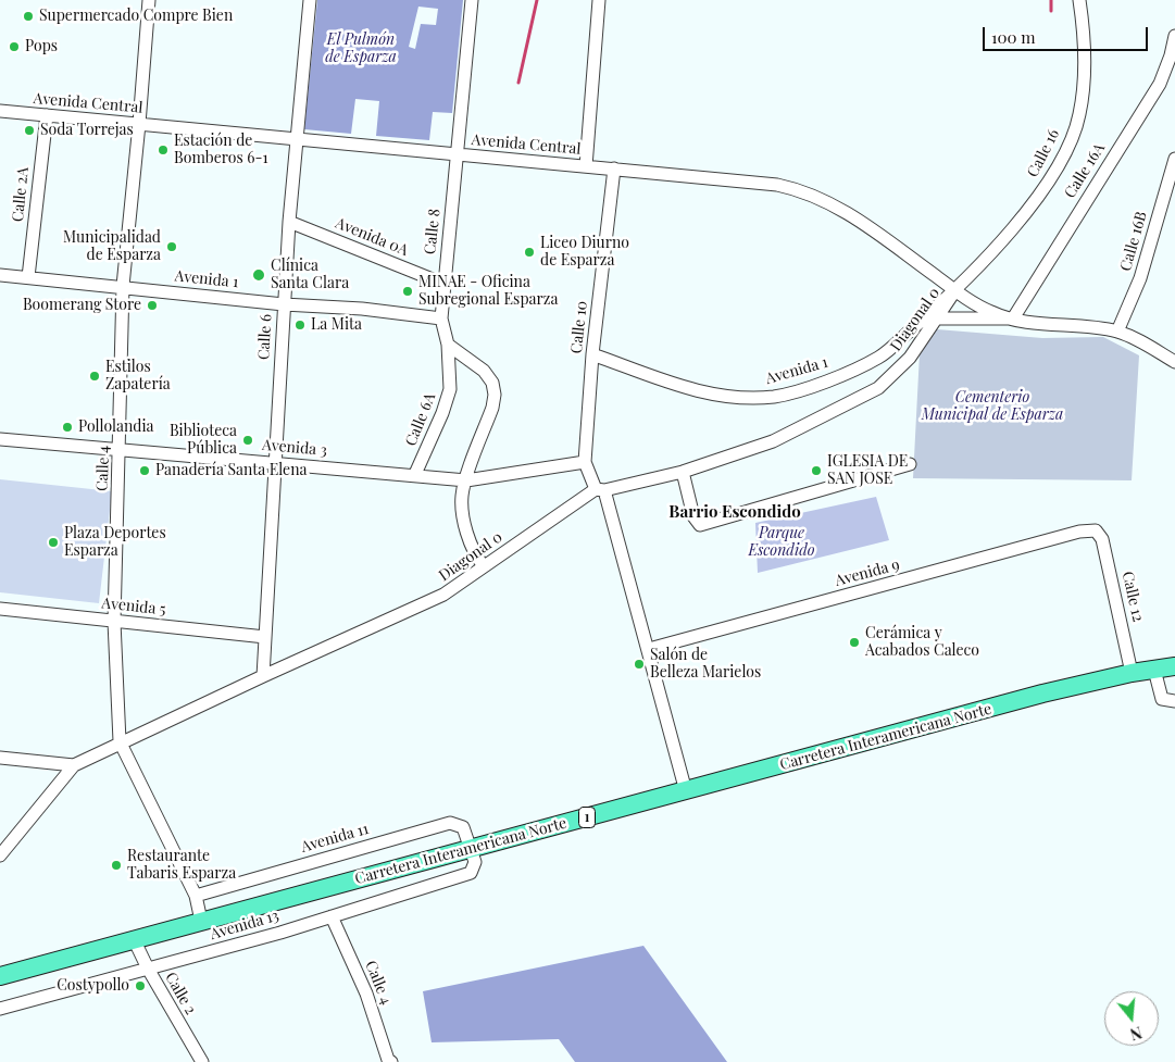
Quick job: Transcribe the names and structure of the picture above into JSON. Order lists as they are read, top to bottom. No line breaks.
{"streets":{"highway":["Carretera Interamericana Norte","1"],"street":["Avenida Central","Calle 16","Calle 16A","Calle 2A","Calle 8","Avenida 0A","Calle 16B","Avenida 1","Diagonal 0","Calle 10","Calle 6","Calle 6A","Avenida 3","Calle 4","Avenida 9","Calle 12","Avenida 5","Avenida 11","Avenida 13","Calle 2"]},"crossings":[["Avenida Central","Calle 16"],["Avenida Central","Calle 16A"],["Avenida Central","Calle 2A"],["Avenida Central","Calle 8"],["Avenida Central","Calle 16B"],["Avenida Central","Avenida 1"],["Avenida Central","Diagonal 0"],["Avenida Central","Calle 10"],["Avenida Central","Calle 6"],["Avenida Central","Calle 4"],["Calle 16","Avenida 1"],["Calle 16","Diagonal 0"],["Calle 2A","Avenida 1"],["Calle 8","Avenida 0A"],["Calle 8","Avenida 1"],["Calle 8","Calle 6A"],["Avenida 0A","Calle 6"],["Avenida 1","Diagonal 0"],["Avenida 1","Calle 10"],["Avenida 1","Calle 6"],["Avenida 1","Calle 4"],["Diagonal 0","Calle 10"],["Diagonal 0","Calle 6"],["Diagonal 0","Calle 4"],["Calle 10","Avenida 3"],["Calle 10","Avenida 9"],["Calle 10","Carretera Interamericana Norte"],["Calle 6","Avenida 3"],["Calle 6","Avenida 5"],["Calle 6A","Avenida 3"],["Avenida 3","Calle 4"],["Calle 4","Avenida 5"],["Calle 4","Carretera Interamericana Norte"],["Calle 4","Avenida 11"],["Calle 4","Avenida 13"],["Avenida 9","Calle 12"],["Calle 12","Carretera Interamericana Norte"],["Carretera Interamericana Norte","Avenida 11"],["Carretera Interamericana Norte","Avenida 13"],["Carretera Interamericana Norte","Calle 2"],["Avenida 11","Avenida 13"],["Avenida 13","Calle 2"]],"districts":["Barrio Escondido"],"parks":["El Pulmón de Esparza","Cementerio Municipal de Esparza","Parque Escondido"],"places":["Supermercado Compre Bien","Pops","Soda Torrejas","Estación de Bomberos 6-1","Municipalidad de Esparza","Liceo Diurno de Esparza","Clínica Santa Clara","MINAE - Oficina Subregional Esparza","Boomerang Store","La Mita","Estilos Zapatería","Pollolandia","Biblioteca Pública","Panadería Santa Elena","IGLESIA DE SAN JOSE","Plaza Deportes Esparza","Cerámica y Acabados Caleco","Salón de Belleza Marielos","Restaurante Tabaris Esparza","Costypollo"],"scale_bar":"100 m","north":"bottom"}
